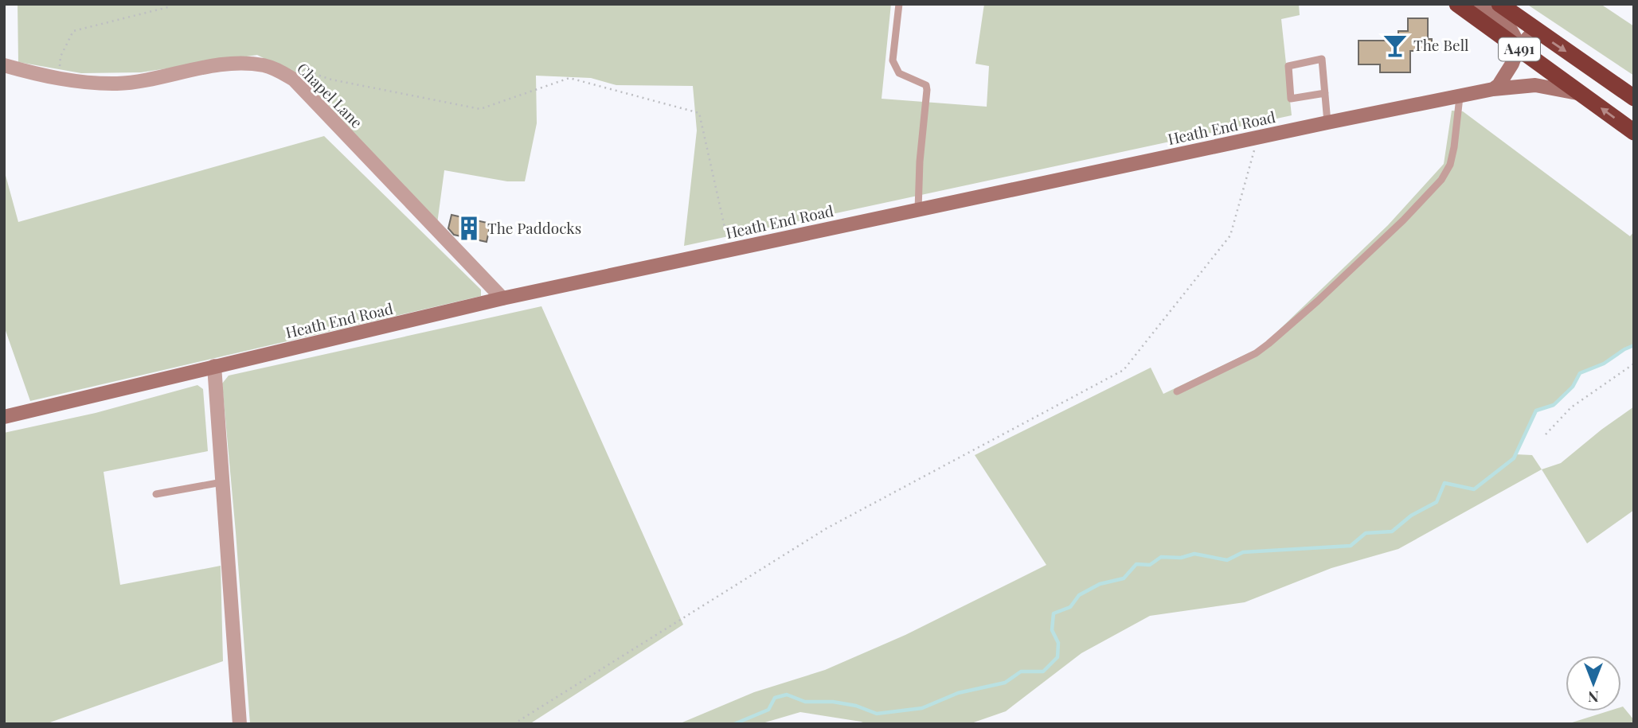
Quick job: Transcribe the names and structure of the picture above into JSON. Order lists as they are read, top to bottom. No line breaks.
{"streets":{"highway":["A491"],"street":["Chapel Lane","Heath End Road"]},"crossings":[["A491","Heath End Road"],["Chapel Lane","Heath End Road"]],"places":{"bar":["The Bell"],"building":["The Paddocks"]},"north":"bottom"}
